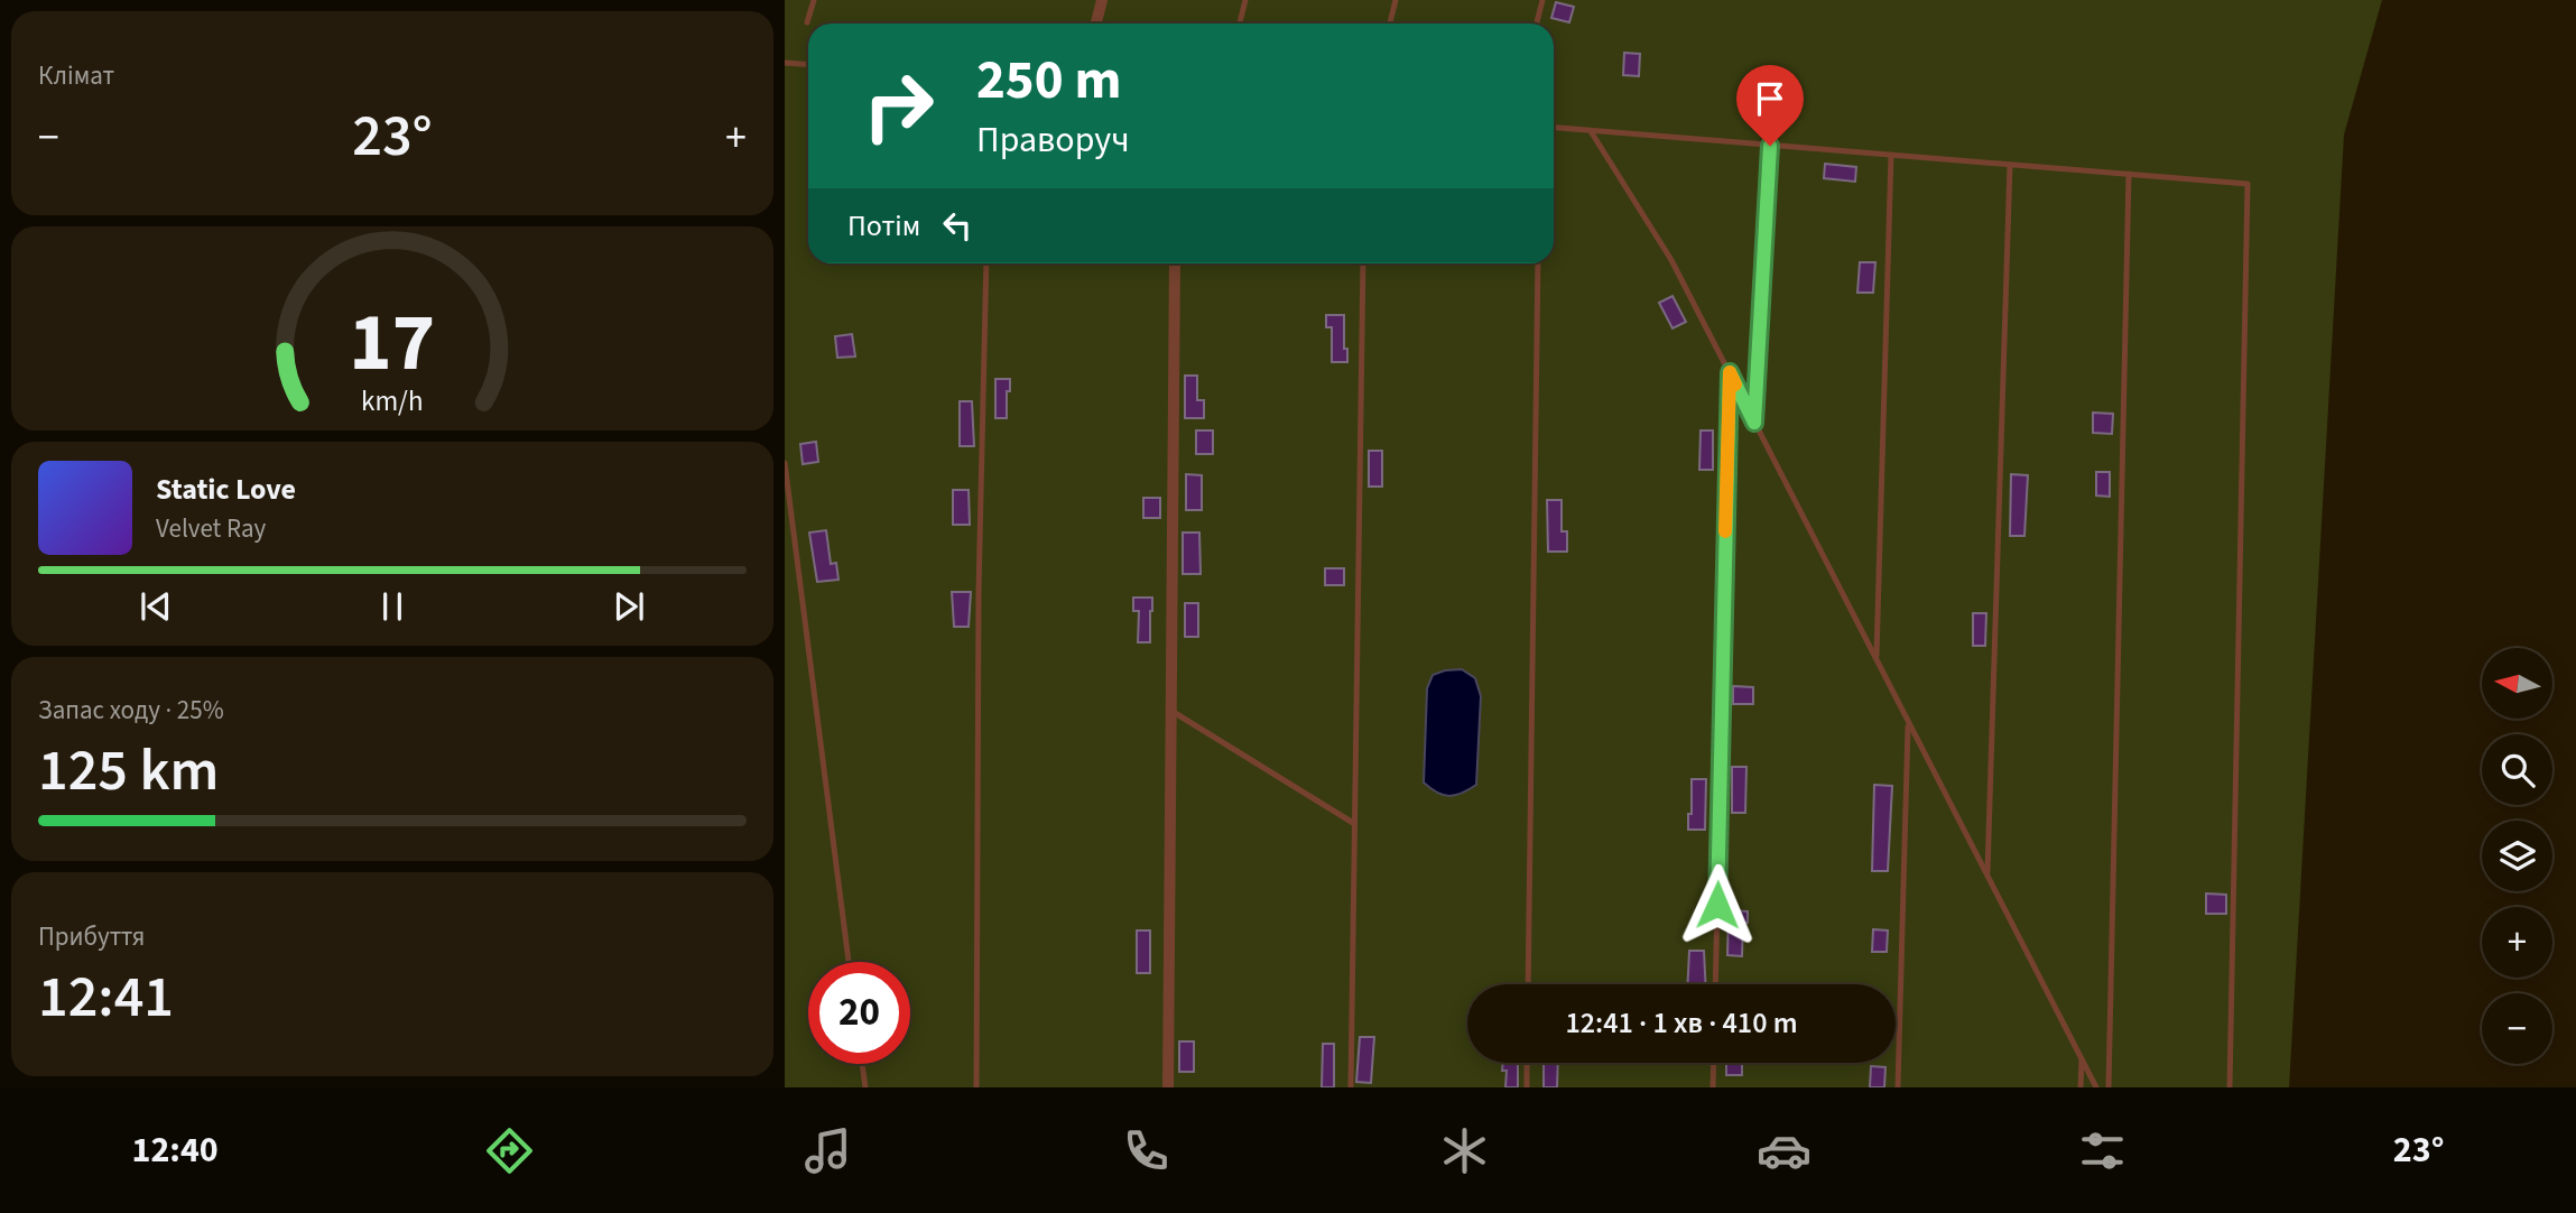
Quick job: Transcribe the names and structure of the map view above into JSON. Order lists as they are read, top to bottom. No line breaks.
{"north":"left","page":{"tile":["Клімат",["Запас ходу · 25%","125 km"],["Прибуття","12:41"]],"turn":["250 m","Праворуч"],"heat":["−","23°","+"],"then":"Потім","song":["Static Love","Velvet Ray"],"map_buttons":["+","−"],"limit":"20","trip":"12:41 · 1 хв · 410 m","tabs":["12:40","23°"],"gauge":["17","km/h"]}}
